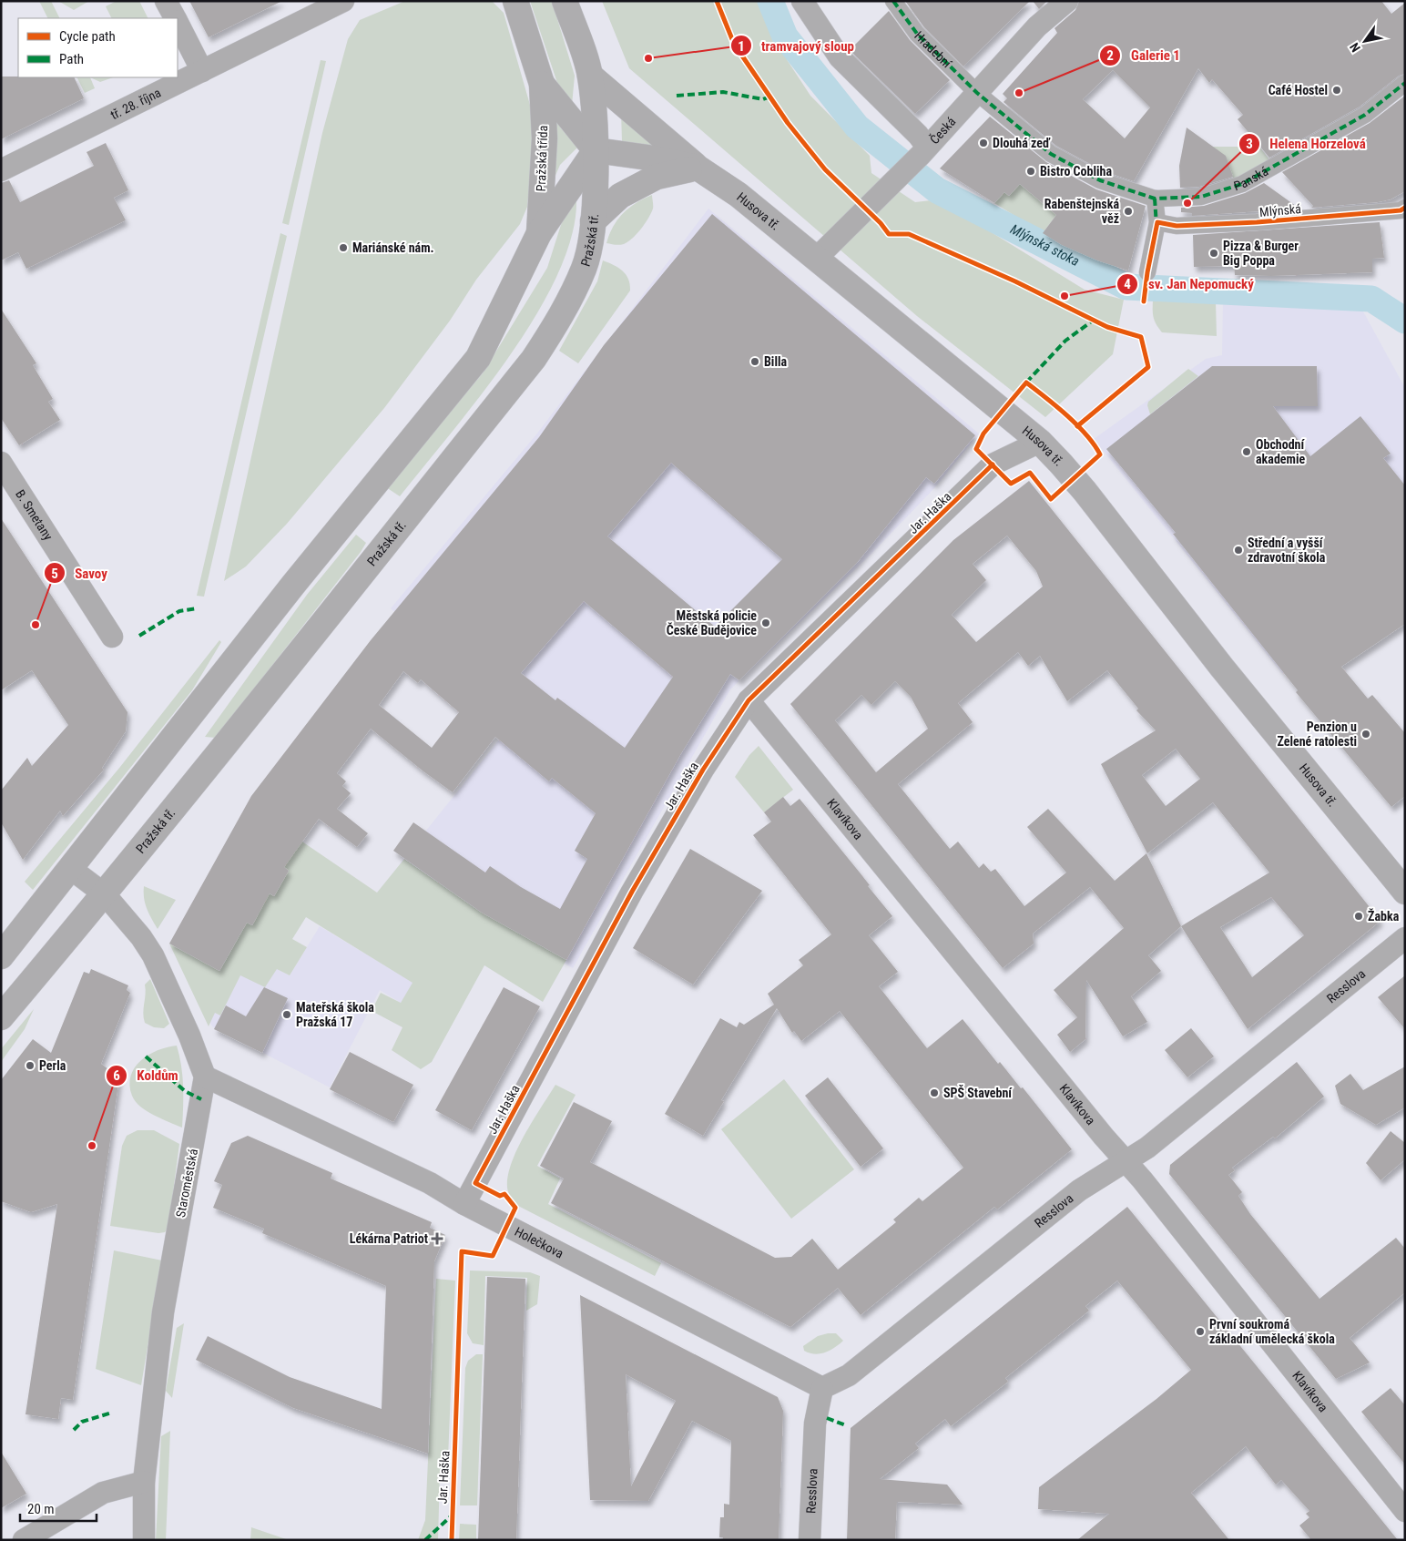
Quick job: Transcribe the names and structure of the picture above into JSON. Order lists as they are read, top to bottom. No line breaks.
{"streets":{"street":["Hradební","tř. 28. října","Česká","Pražská třída","Panská","Mlýnská","Husova tř.","Pražská tř.","Jar. Haška","B. Smetany","Klavíkova","Resslova","Staroměstská","Holečkova"]},"crossings":[["Hradební","Česká"],["Hradební","Panská"],["Česká","Panská"],["Česká","Husova tř."],["Husova tř.","Pražská tř."],["Husova tř.","Jar. Haška"],["Jar. Haška","Klavíkova"],["Jar. Haška","Holečkova"],["Klavíkova","Resslova"],["Resslova","Holečkova"],["Staroměstská","Holečkova"]],"water":["Mlýnská stoka"],"places":{"other":["tramvajový sloup","Café Hostel","Galerie 1","Dlouhá zeď","Bistro Cobliha","Helena Horzelová","Rabenštejnská věž","Mariánské nám.","Pizza & Burger Big Poppa","sv. Jan Nepomucký","Billa","Obchodní akademie","Střední a vyšší zdravotní škola","Městská policie České Budějovice","Savoy","Penzion u Zelené ratolesti","Žabka","Mateřská škola Pražská 17","Perla","SPŠ Stavební","Koldům","První soukromá základní umělecká škola"],"health":["Lékárna Patriot"]},"legend":["Cycle path","Path"],"scale_bar":"20 m","north":"bottom left"}
